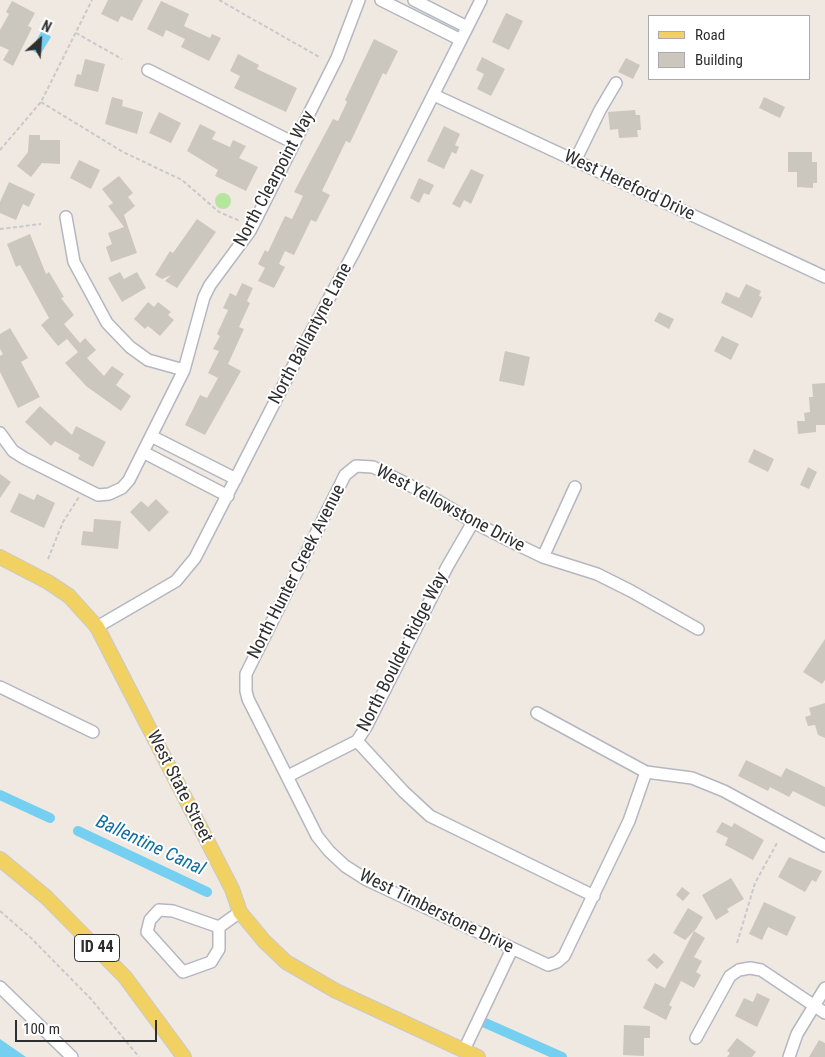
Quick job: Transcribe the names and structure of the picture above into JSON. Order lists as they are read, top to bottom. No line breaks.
{"streets":{"main road":["West State Street","ID 44"],"street":["North Clearpoint Way","West Hereford Drive","North Ballantyne Lane","West Yellowstone Drive","North Hunter Creek Avenue","North Boulder Ridge Way","West Timberstone Drive"]},"crossings":[["West Hereford Drive","North Ballantyne Lane"],["North Ballantyne Lane","West State Street"],["West Yellowstone Drive","North Hunter Creek Avenue"],["West Yellowstone Drive","North Boulder Ridge Way"],["North Hunter Creek Avenue","West Timberstone Drive"],["North Boulder Ridge Way","West Timberstone Drive"]],"water":["Ballentine Canal"],"legend":["Road","Building"],"scale_bar":"100 m","north":"top right"}
